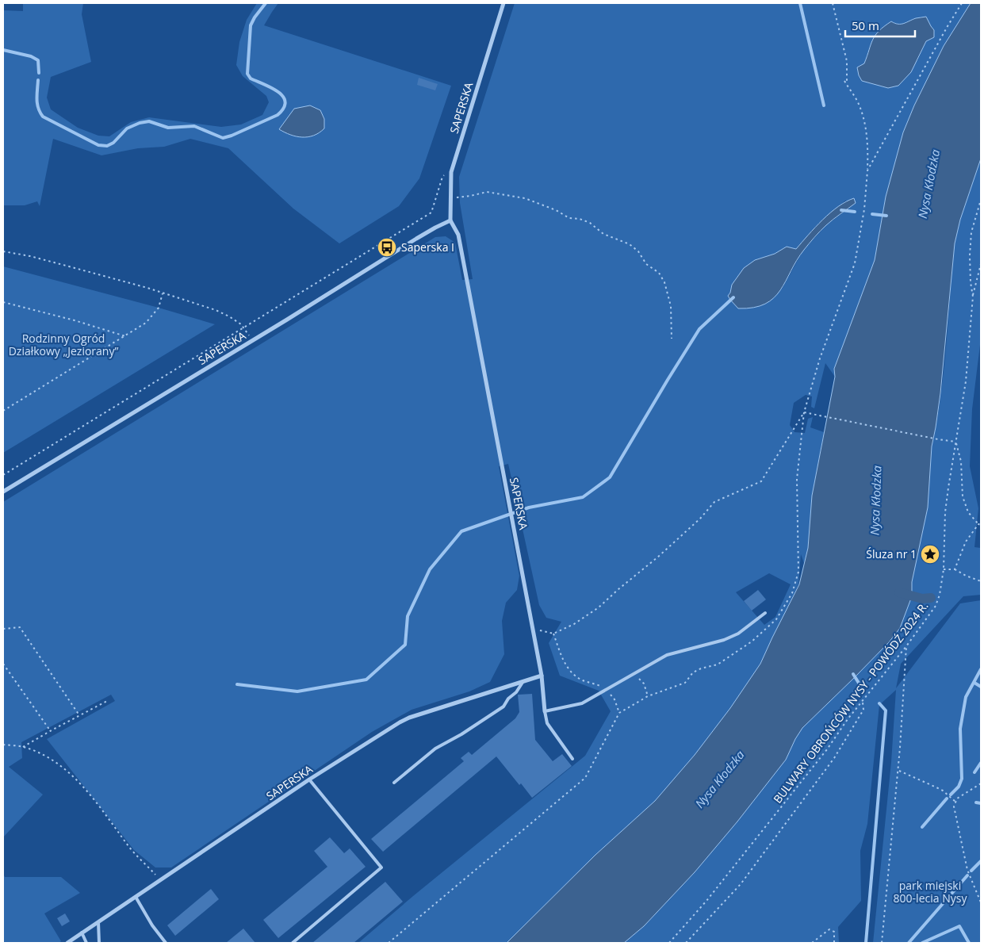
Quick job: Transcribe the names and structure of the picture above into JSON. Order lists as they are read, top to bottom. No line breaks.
{"streets":{"street":["SAPERSKA"],"path":["BULWARY OBROŃCÓW NYSY - POWÓDŹ 2024 R."]},"water":["Nysa Kłodzka"],"parks":["Rodzinny Ogród Działkowy „Jeziorany”","park miejski 800-lecia Nysy"],"places":{"bus stop":["Saperska I"],"place":["Śluza nr 1"]},"scale_bar":"50 m"}
